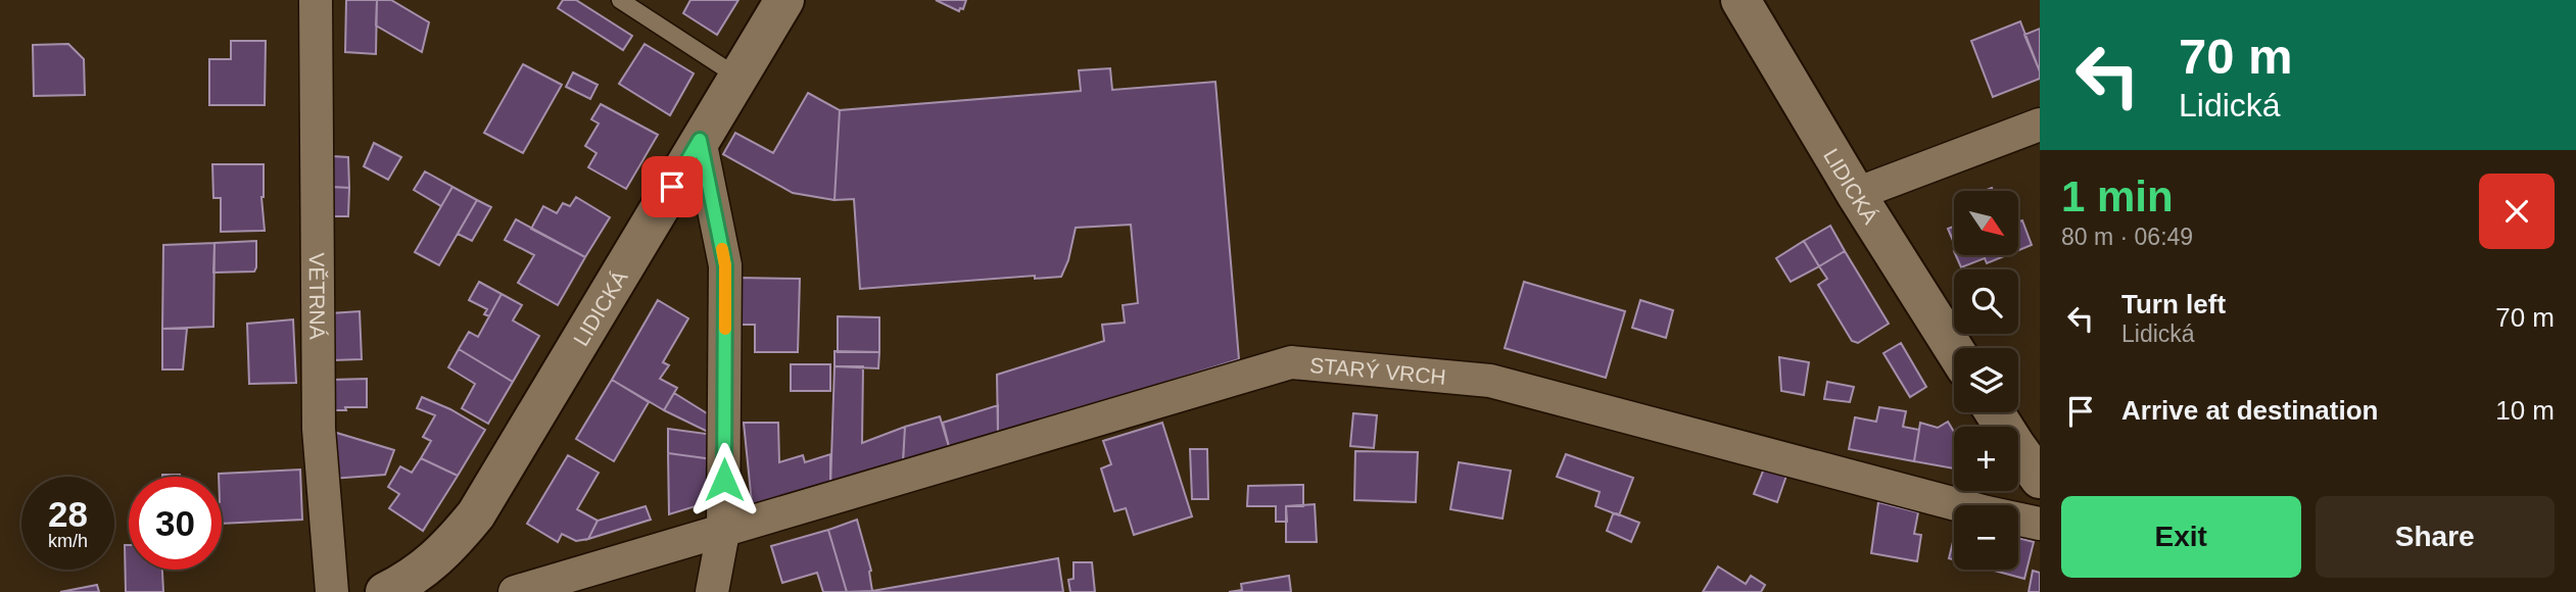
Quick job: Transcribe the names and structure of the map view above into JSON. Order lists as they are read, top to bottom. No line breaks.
{"streets":{"street":["LIDICKÁ","VĚTRNÁ","STARÝ VRCH"]},"north":"bottom right","page":{"turn":["70 m","Lidická"],"heading":["1 min","80 m · 06:49"],"map_buttons":["+","−"],"list":[{"name":"Turn left","note":"Lidická","value":"70 m"},{"name":"Arrive at destination","value":"10 m"}],"speed":"28 km/h","limit":"30","buttons":["Exit","Share"]}}
